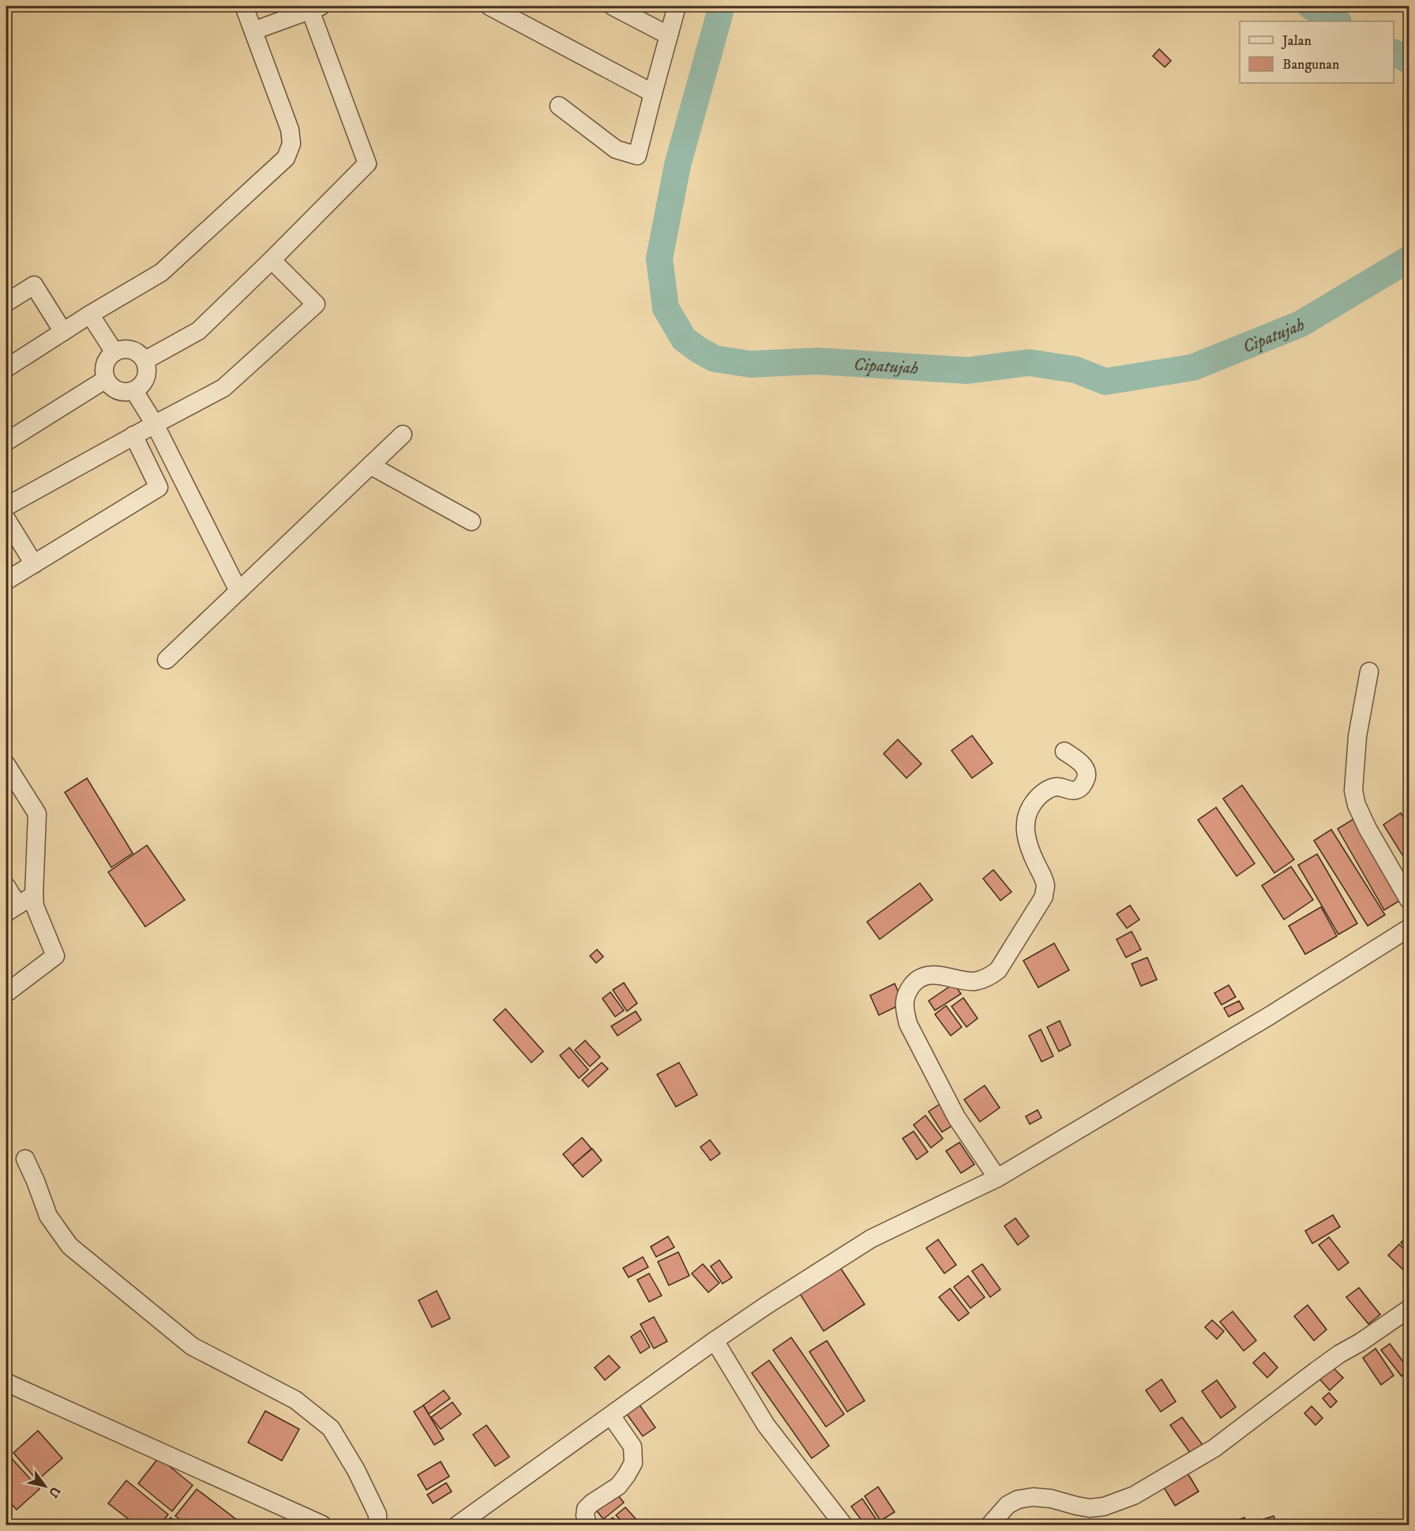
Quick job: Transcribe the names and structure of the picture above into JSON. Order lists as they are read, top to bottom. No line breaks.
{"water":["Cipatujah"],"legend":["Jalan","Bangunan"],"north":"bottom right"}
